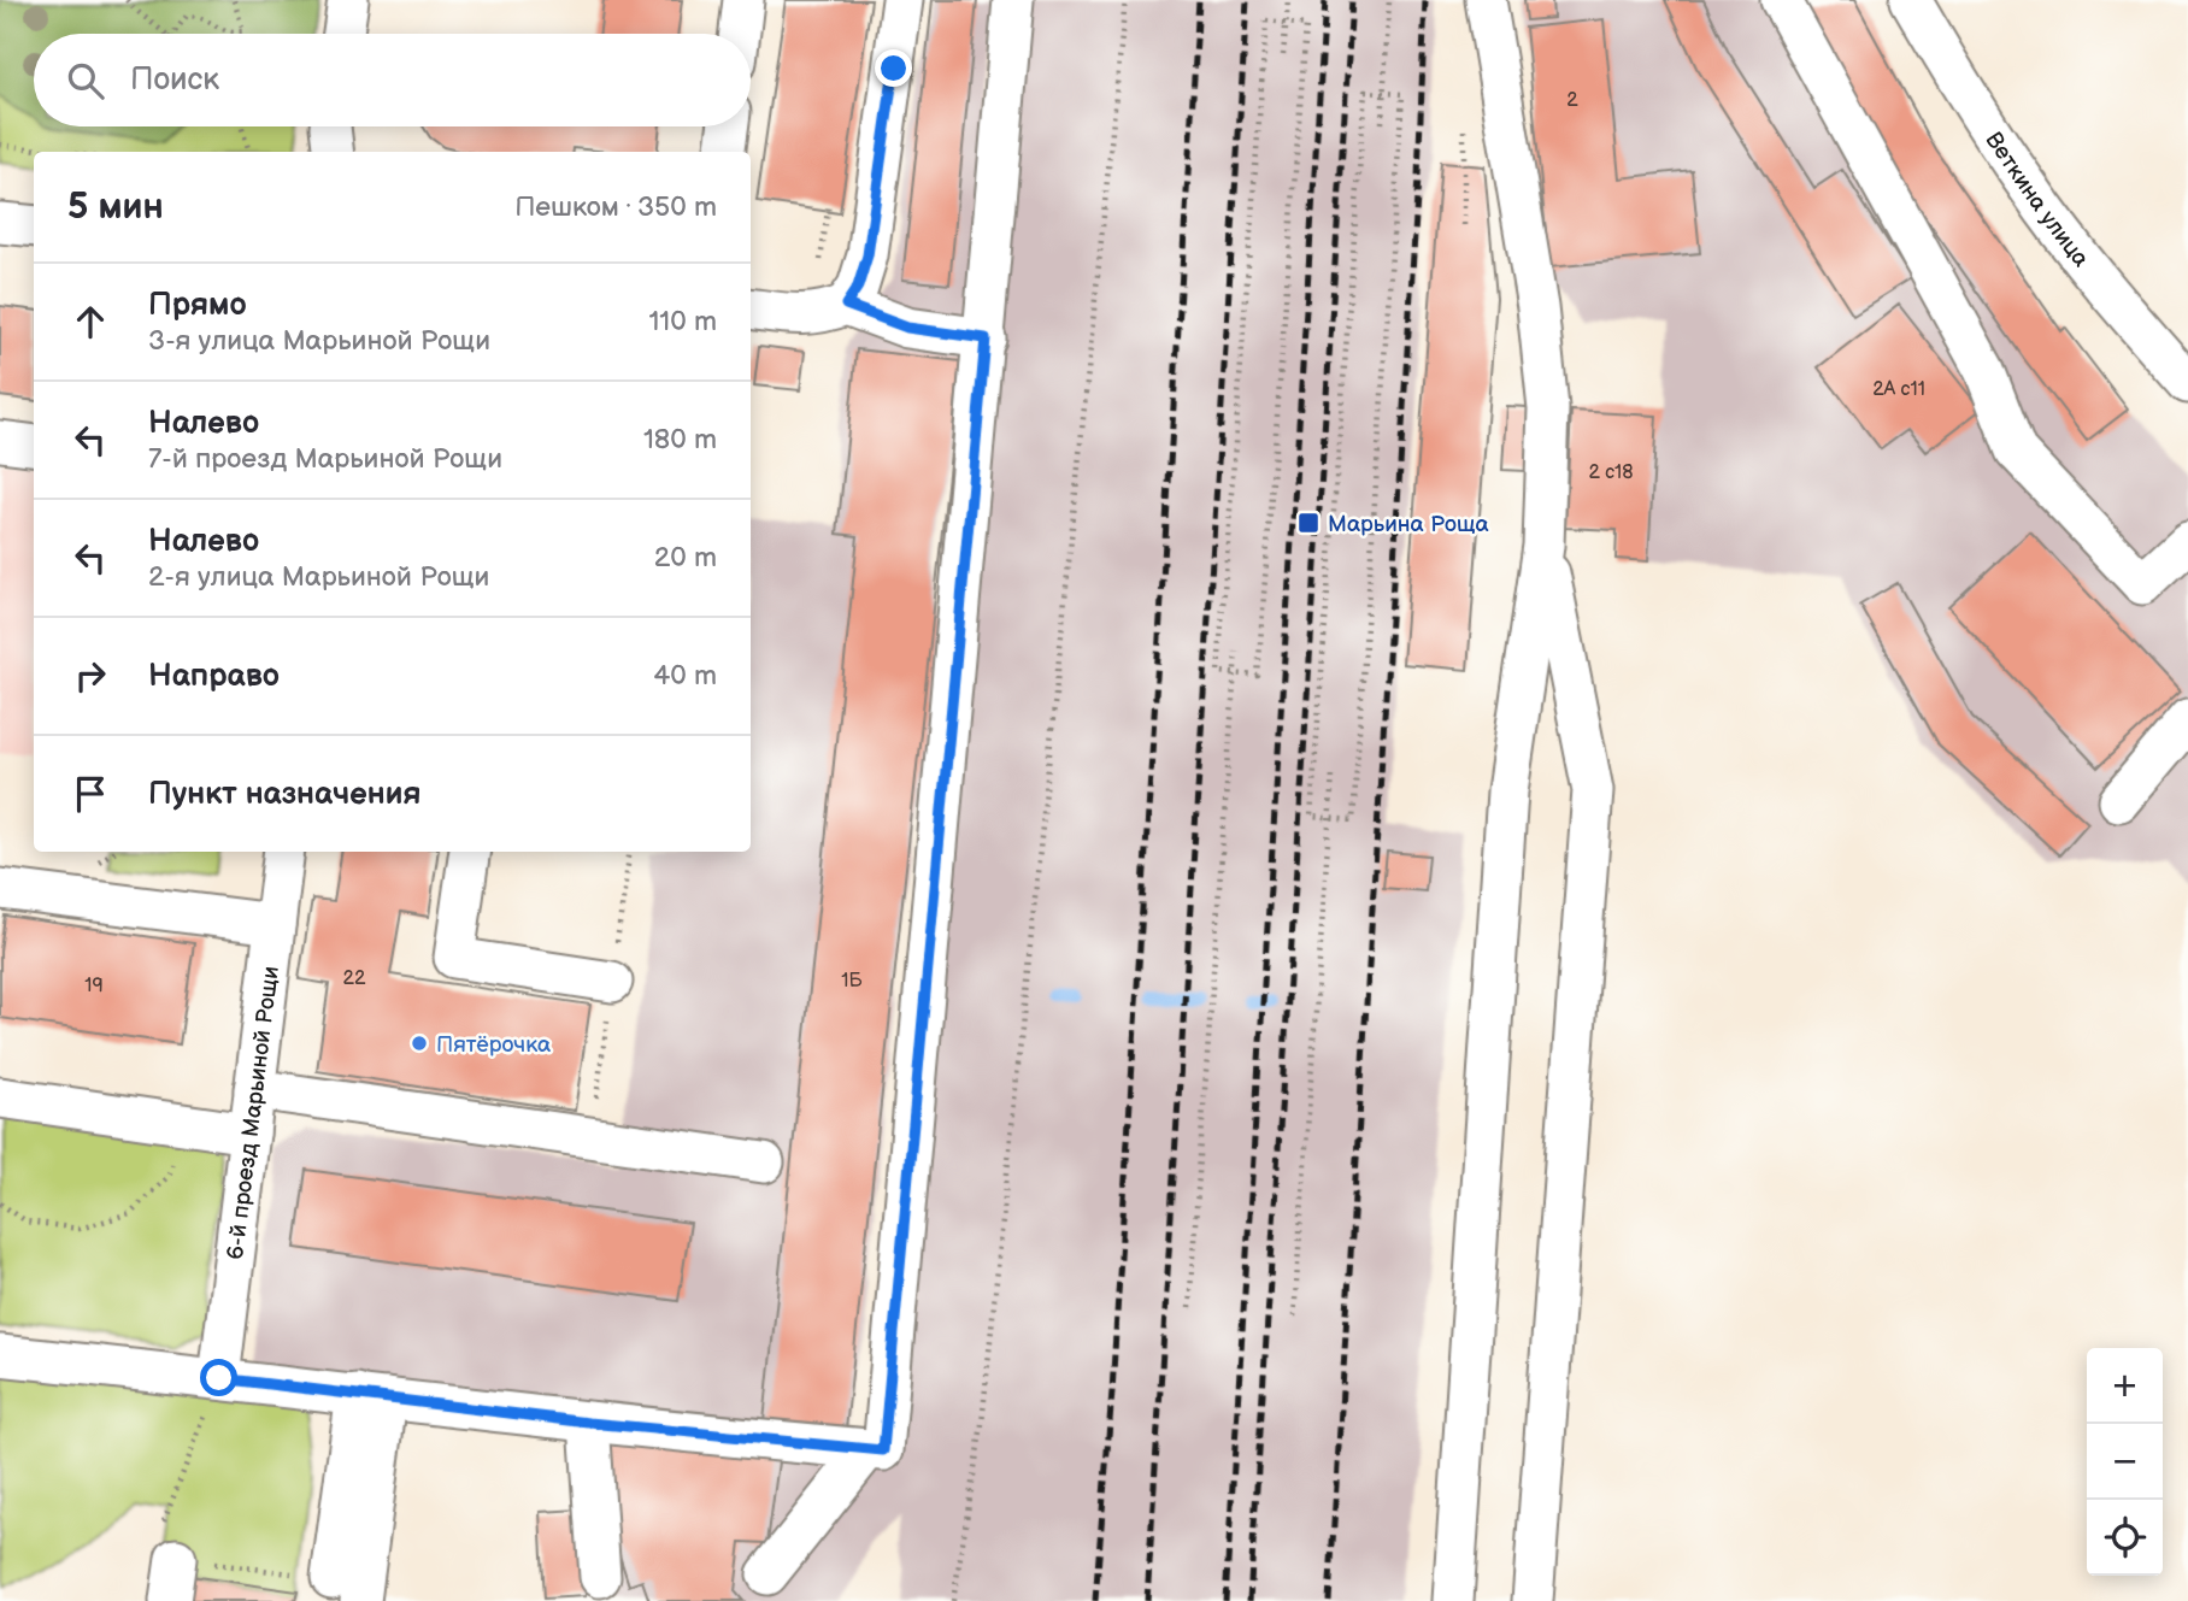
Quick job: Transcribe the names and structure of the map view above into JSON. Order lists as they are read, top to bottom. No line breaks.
{"streets":{"street":["Веткина улица","6-й проезд Марьиной Рощи"]},"places":{"transit":["Марьина Роща"],"other":["Пятёрочка"]},"house_numbers":["2","2А с11","2 с18","22","1Б","19"],"page":{"search":"Поиск","heading":["5 мин","Пешком · 350 m"],"list":[["Прямо","3-я улица Марьиной Рощи","110 m"],["Налево","7-й проезд Марьиной Рощи","180 m"],["Налево","2-я улица Марьиной Рощи","20 m"],["Направо","40 m"],"Пункт назначения"],"map_buttons":["+","−"]}}
